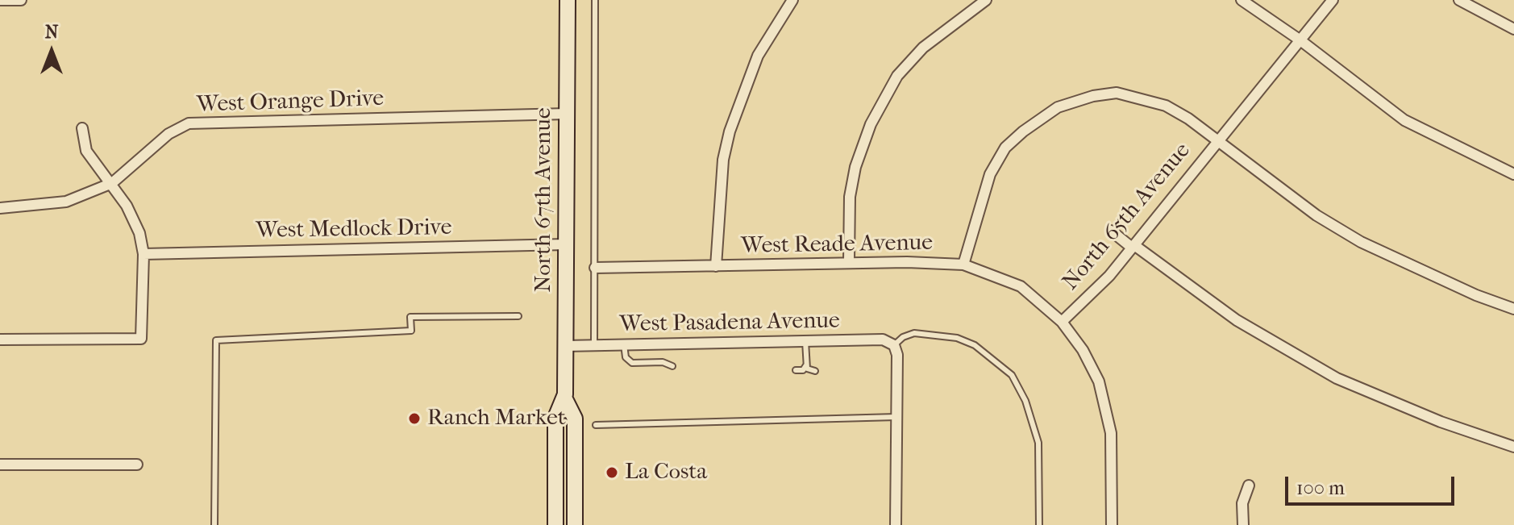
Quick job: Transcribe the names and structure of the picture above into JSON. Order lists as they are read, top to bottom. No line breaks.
{"streets":{"main road":["North 67th Avenue"],"street":["West Orange Drive","North 65th Avenue","West Medlock Drive","West Reade Avenue","West Pasadena Avenue"]},"crossings":[["West Orange Drive","North 67th Avenue"],["North 67th Avenue","West Medlock Drive"],["North 67th Avenue","West Pasadena Avenue"],["North 65th Avenue","West Reade Avenue"]],"places":["Ranch Market","La Costa"],"scale_bar":"100 m","north":"top"}
